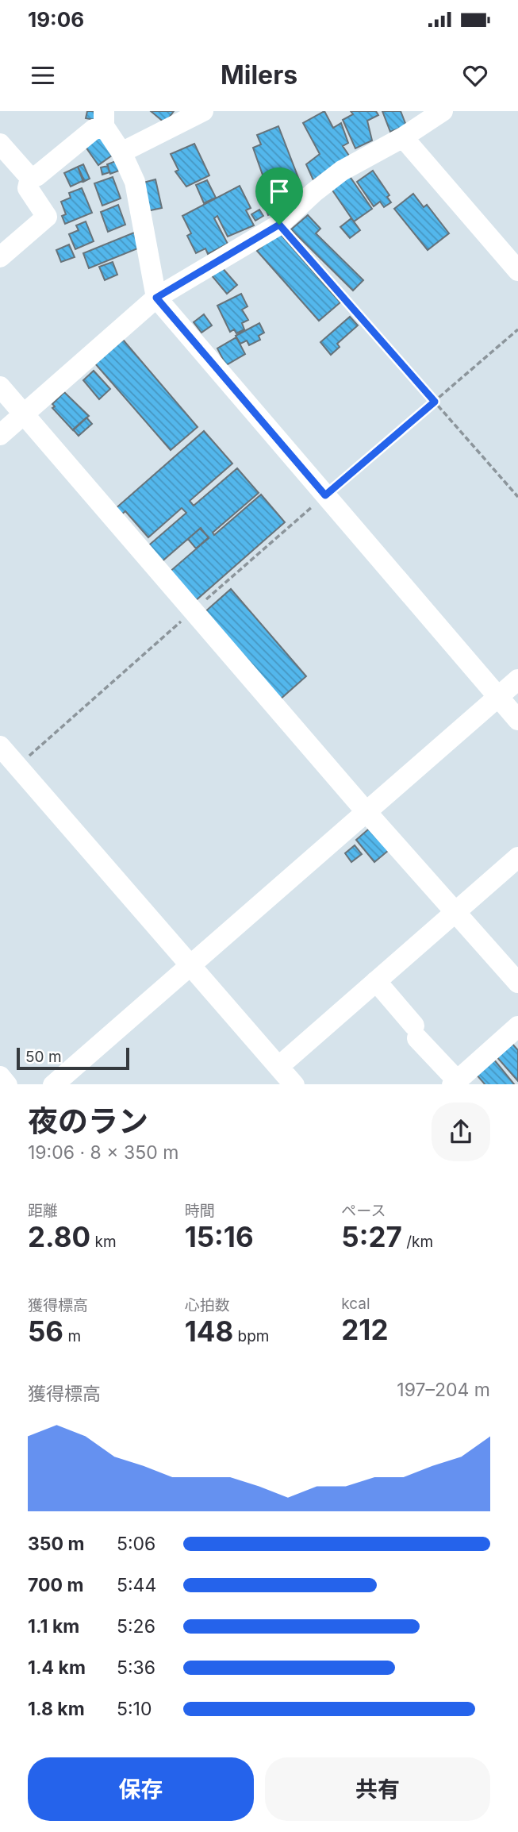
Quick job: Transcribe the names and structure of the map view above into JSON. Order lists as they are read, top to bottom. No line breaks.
{"scale_bar":"50 m","page":{"status":"19:06","header":"Milers","scale":"50 m","heading":["夜のラン","19:06 · 8 × 350 m"],"stats":[["距離","2.80 km"],["時間","15:16"],["ペース","5:27 /km"],["獲得標高","56 m"],["心拍数","148 bpm"],["kcal","212"]],"chart":["獲得標高","197–204 m"],"list":[{"name":"350 m","note":"5:06"},{"name":"700 m","note":"5:44"},{"name":"1.1 km","note":"5:26"},{"name":"1.4 km","note":"5:36"},{"name":"1.8 km","note":"5:10"}],"buttons":["保存","共有"]}}
